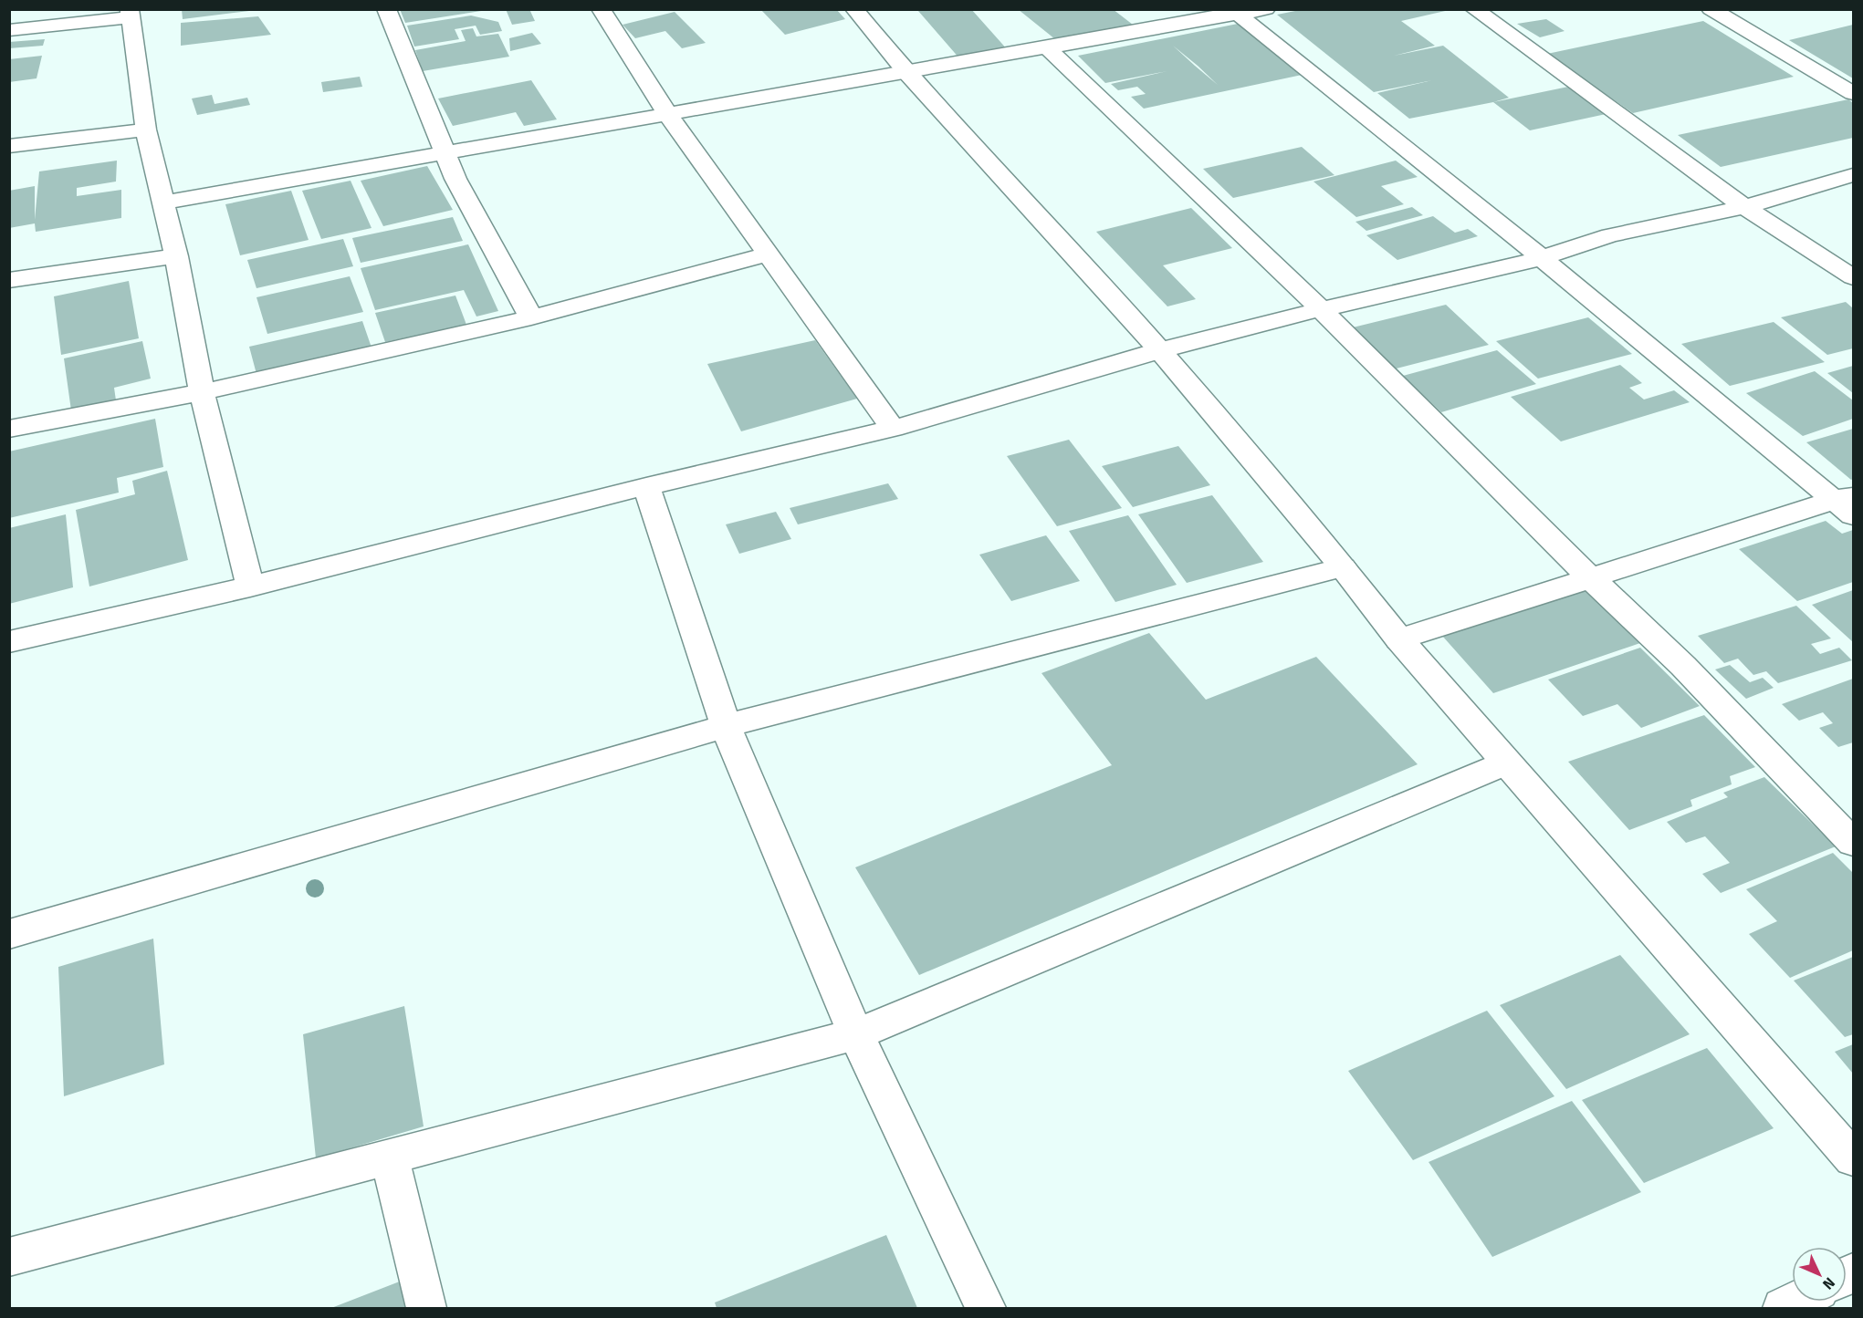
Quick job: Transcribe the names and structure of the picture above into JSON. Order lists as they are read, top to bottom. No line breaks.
{"north":"bottom right"}
